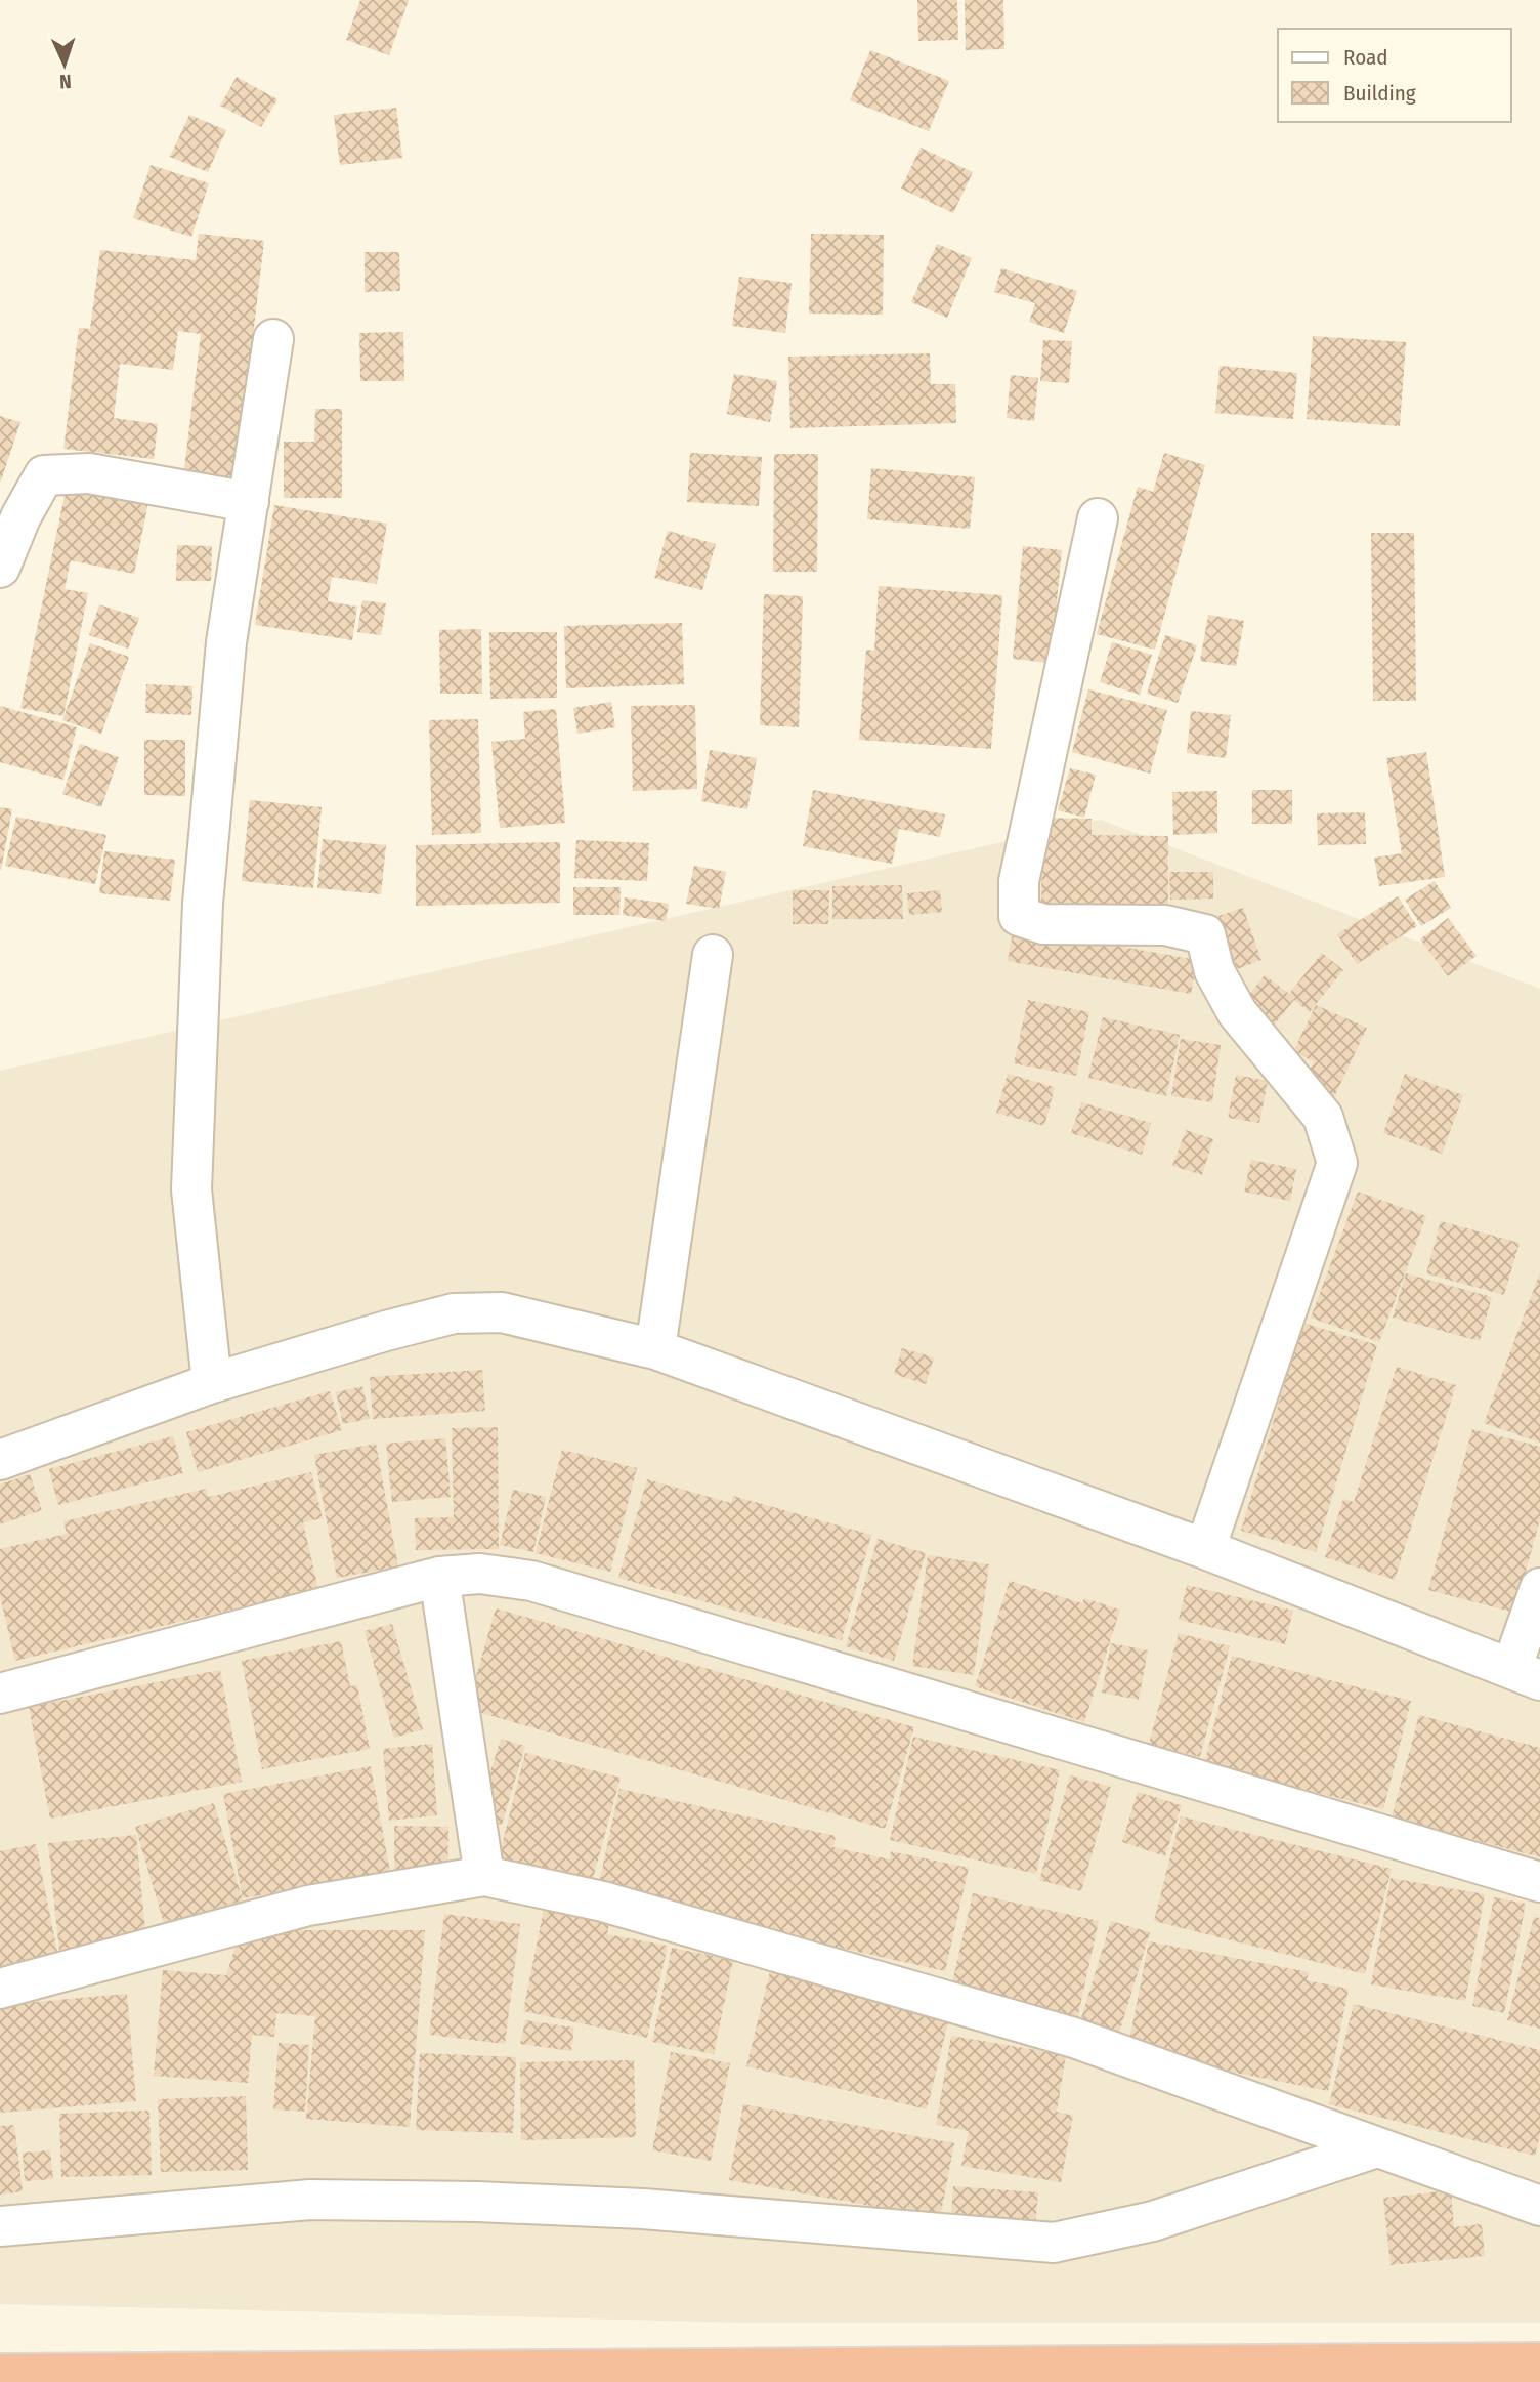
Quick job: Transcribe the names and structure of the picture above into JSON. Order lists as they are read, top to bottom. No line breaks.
{"legend":["Road","Building"],"north":"bottom"}
